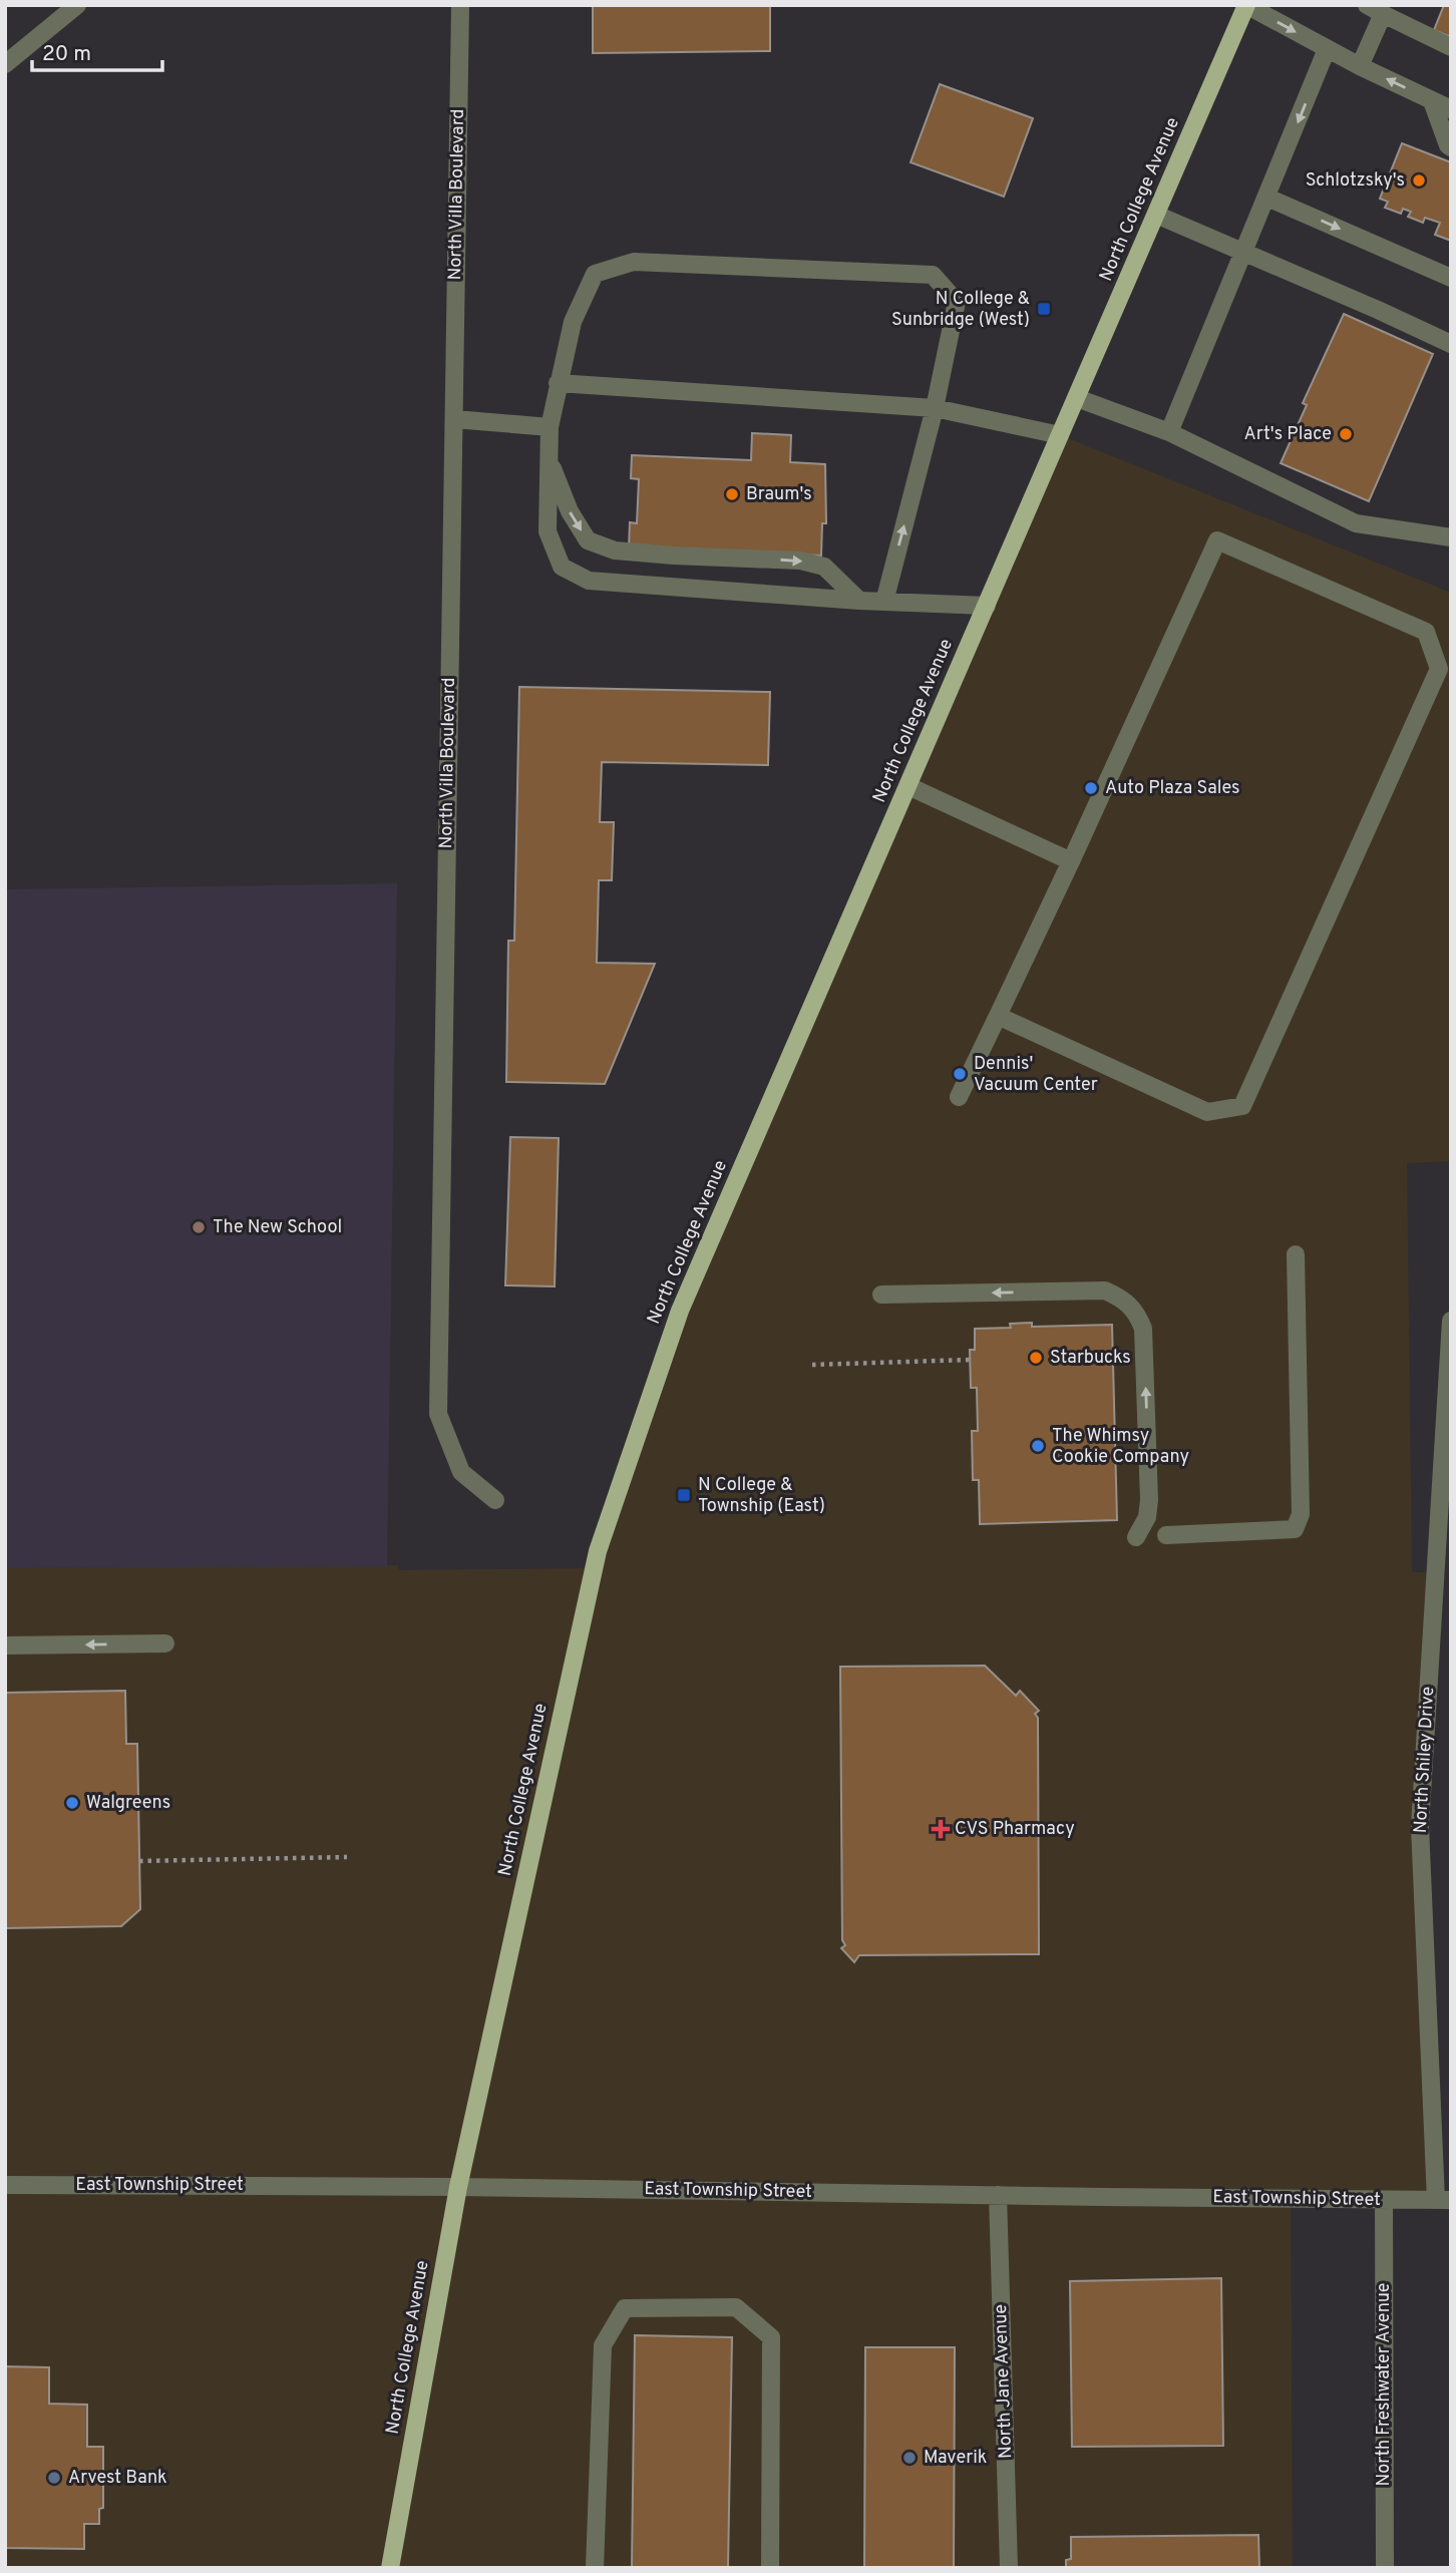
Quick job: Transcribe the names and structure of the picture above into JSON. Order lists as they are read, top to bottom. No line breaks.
{"streets":{"main road":["North College Avenue"],"street":["North Villa Boulevard","North Shiley Drive","East Township Street","North Jane Avenue","North Freshwater Avenue"]},"crossings":[["North College Avenue","East Township Street"],["North Shiley Drive","East Township Street"],["East Township Street","North Jane Avenue"],["East Township Street","North Freshwater Avenue"]],"places":{"other":["Schlotzsky's","Art's Place","Braum's","Auto Plaza Sales","Dennis' Vacuum Center","The New School","Starbucks","The Whimsy Cookie Company","Walgreens","Maverik","Arvest Bank"],"transit":["N College & Sunbridge (West)","N College & Township (East)"],"health":["CVS Pharmacy"]},"scale_bar":"20 m"}
